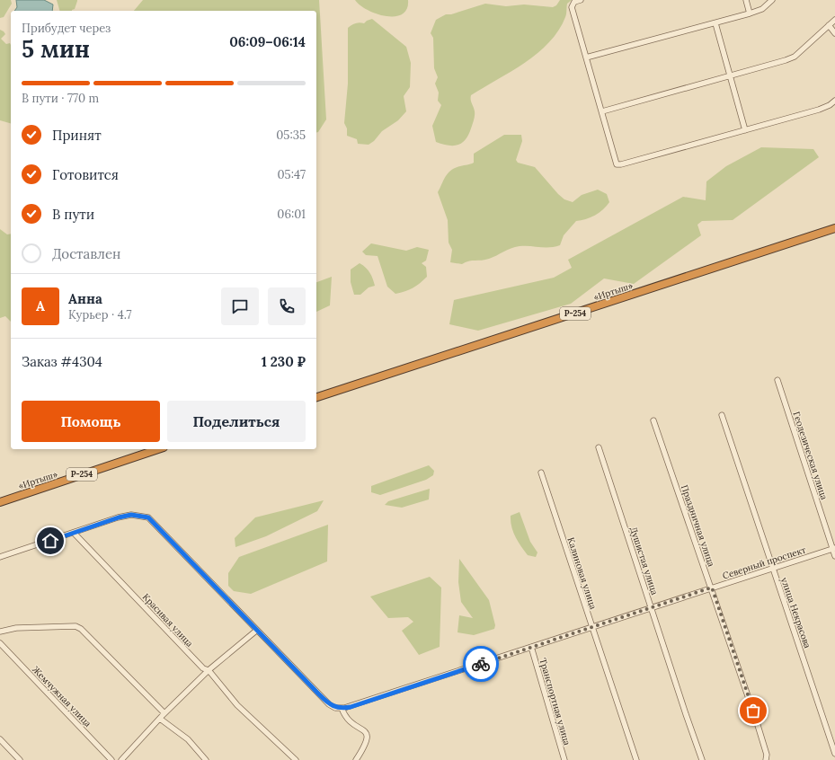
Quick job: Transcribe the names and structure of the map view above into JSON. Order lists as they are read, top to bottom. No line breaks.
{"streets":{"highway":["«Иртыш»","Р-254"],"street":["Геодезическая улица","Праздничная улица","Душистая улица","Северный проспект","Калиновая улица","улица Некрасова","Красивая улица","Жемчужная улица","Транспортная улица"]},"crossings":[["Геодезическая улица","Северный проспект"],["Праздничная улица","Северный проспект"],["Душистая улица","Северный проспект"],["Северный проспект","Калиновая улица"],["Северный проспект","улица Некрасова"],["Северный проспект","Транспортная улица"]],"page":{"heading":["5 мин","Прибудет через","06:09–06:14"],"panel":["Анна","Курьер · 4.7","Заказ #4304","1 230 ₽"],"bar":"В пути · 770 m","list":[["Принят","05:35"],["Готовится","05:47"],["В пути","06:01"],"Доставлен"],"round":"А","buttons":["Помощь","Поделиться"]}}
